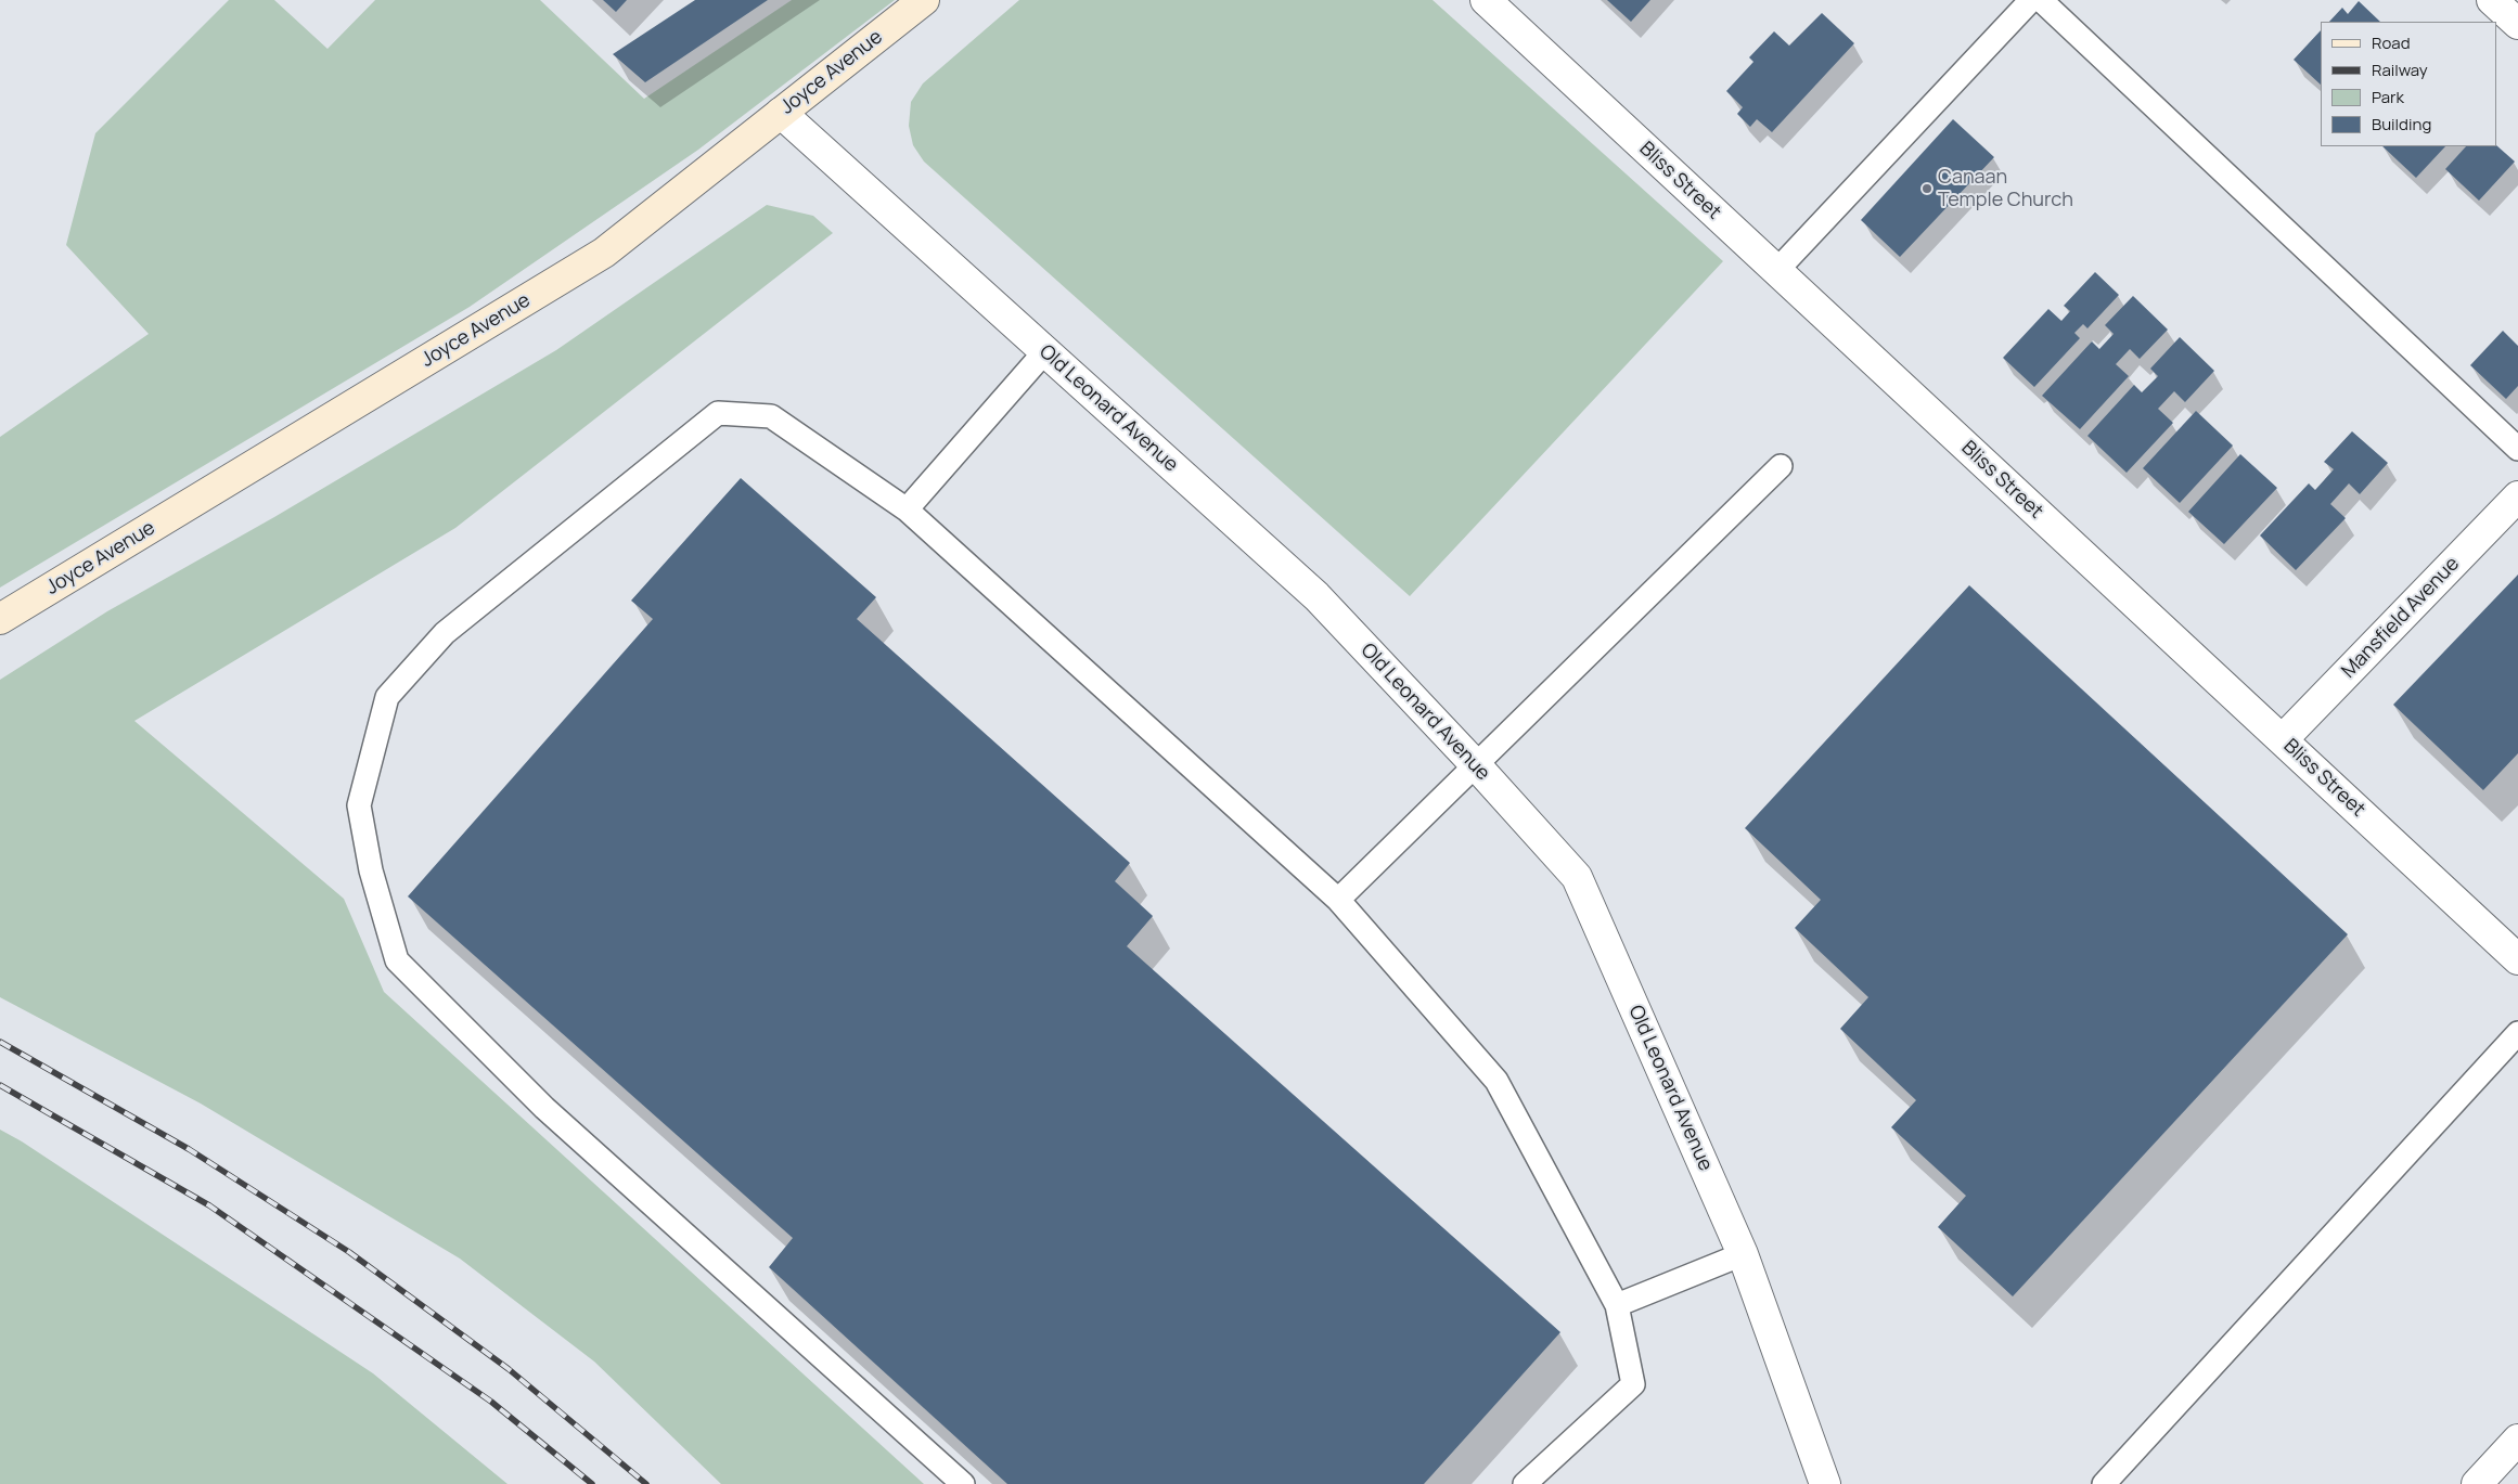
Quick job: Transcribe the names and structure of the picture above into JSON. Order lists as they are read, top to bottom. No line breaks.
{"streets":{"street":["Joyce Avenue","Bliss Street","Old Leonard Avenue","Mansfield Avenue"]},"crossings":[["Joyce Avenue","Old Leonard Avenue"],["Bliss Street","Mansfield Avenue"]],"places":["Canaan Temple Church"],"legend":["Road","Railway","Park","Building"]}
